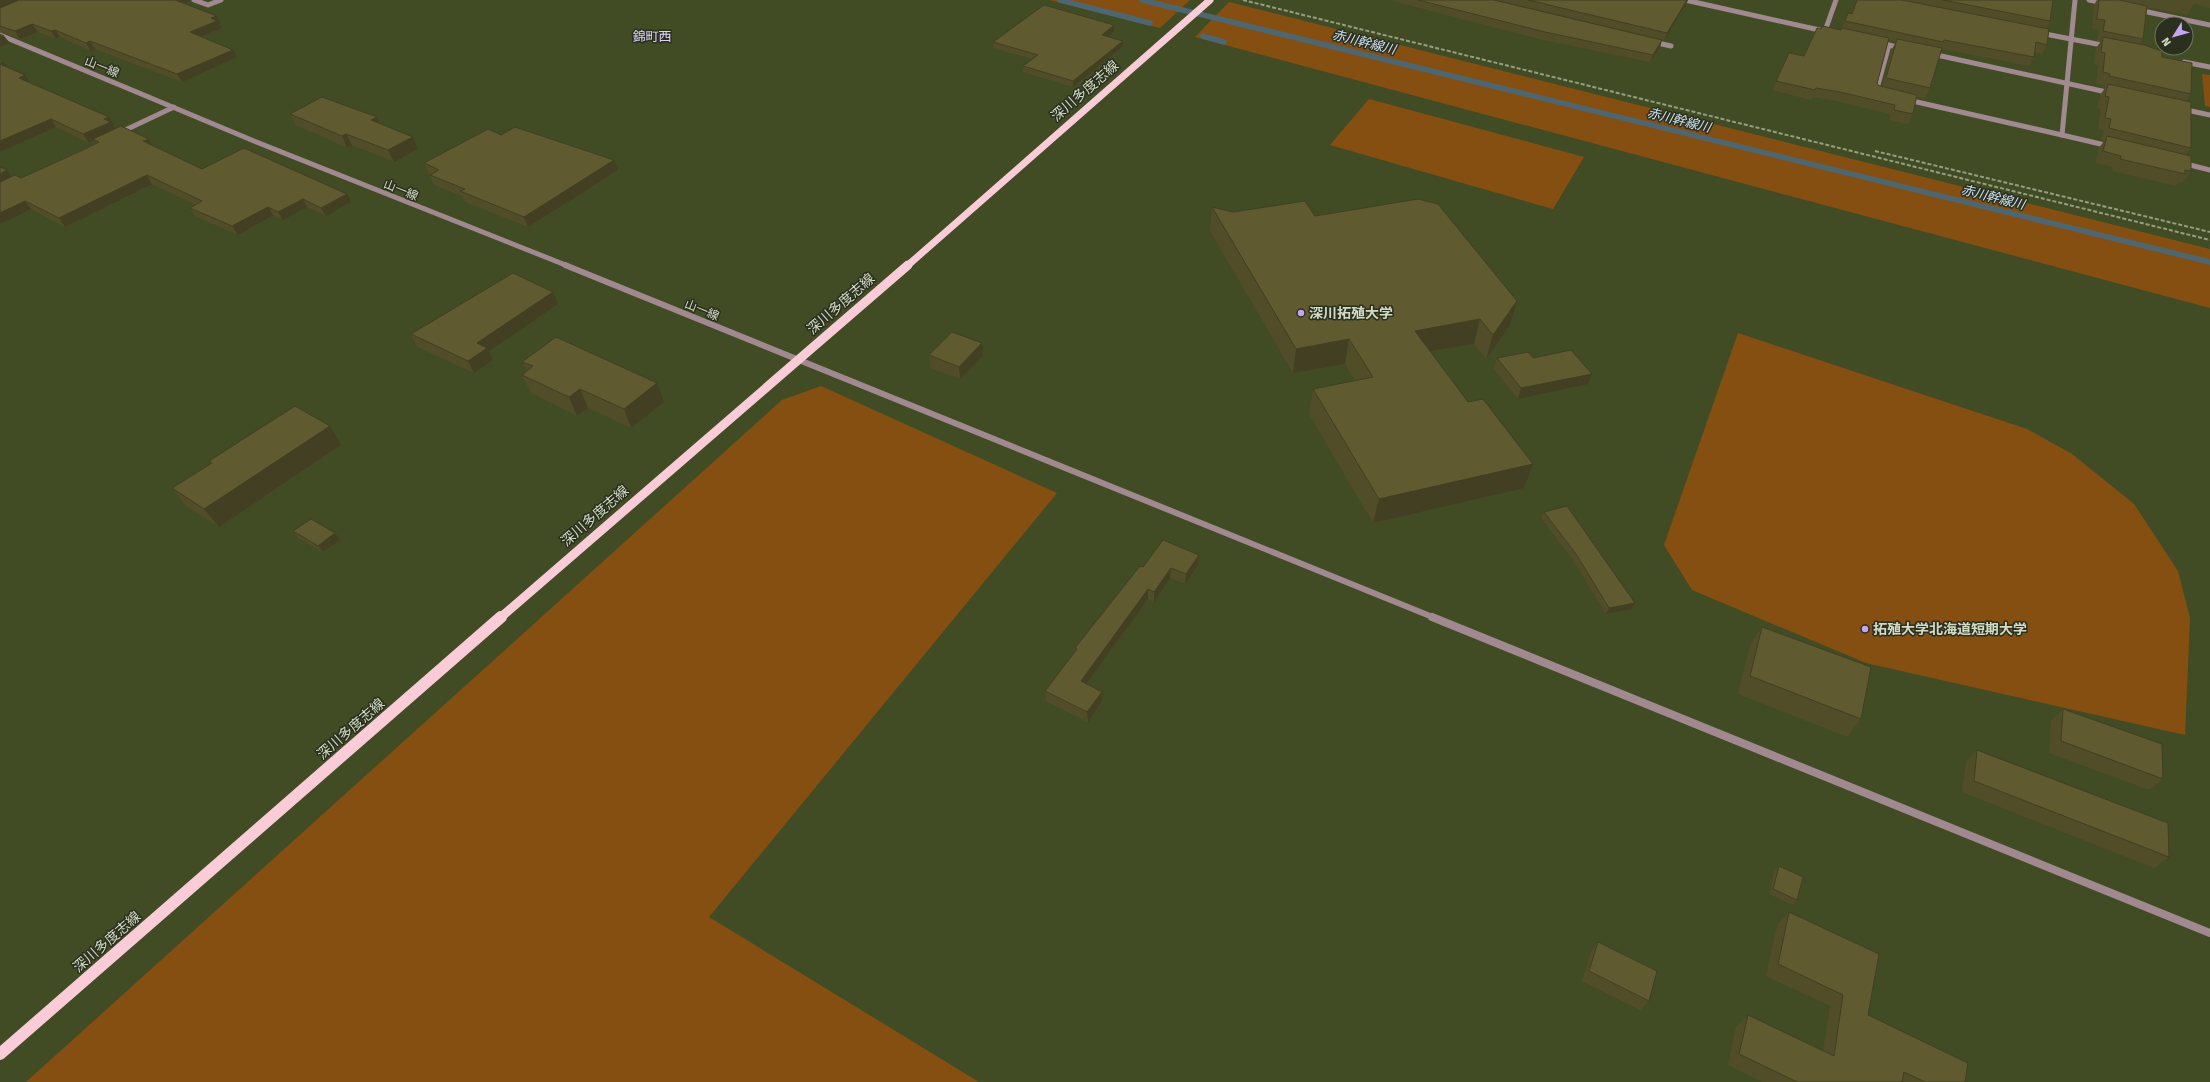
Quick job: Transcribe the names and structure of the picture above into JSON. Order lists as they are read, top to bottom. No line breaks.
{"streets":{"main road":["深川多度志線"],"street":["山一線"]},"crossings":[["山一線","深川多度志線"]],"districts":["錦町西"],"water":["赤川幹線川"],"places":["深川拓殖大学","拓殖大学北海道短期大学"],"north":"bottom left"}
